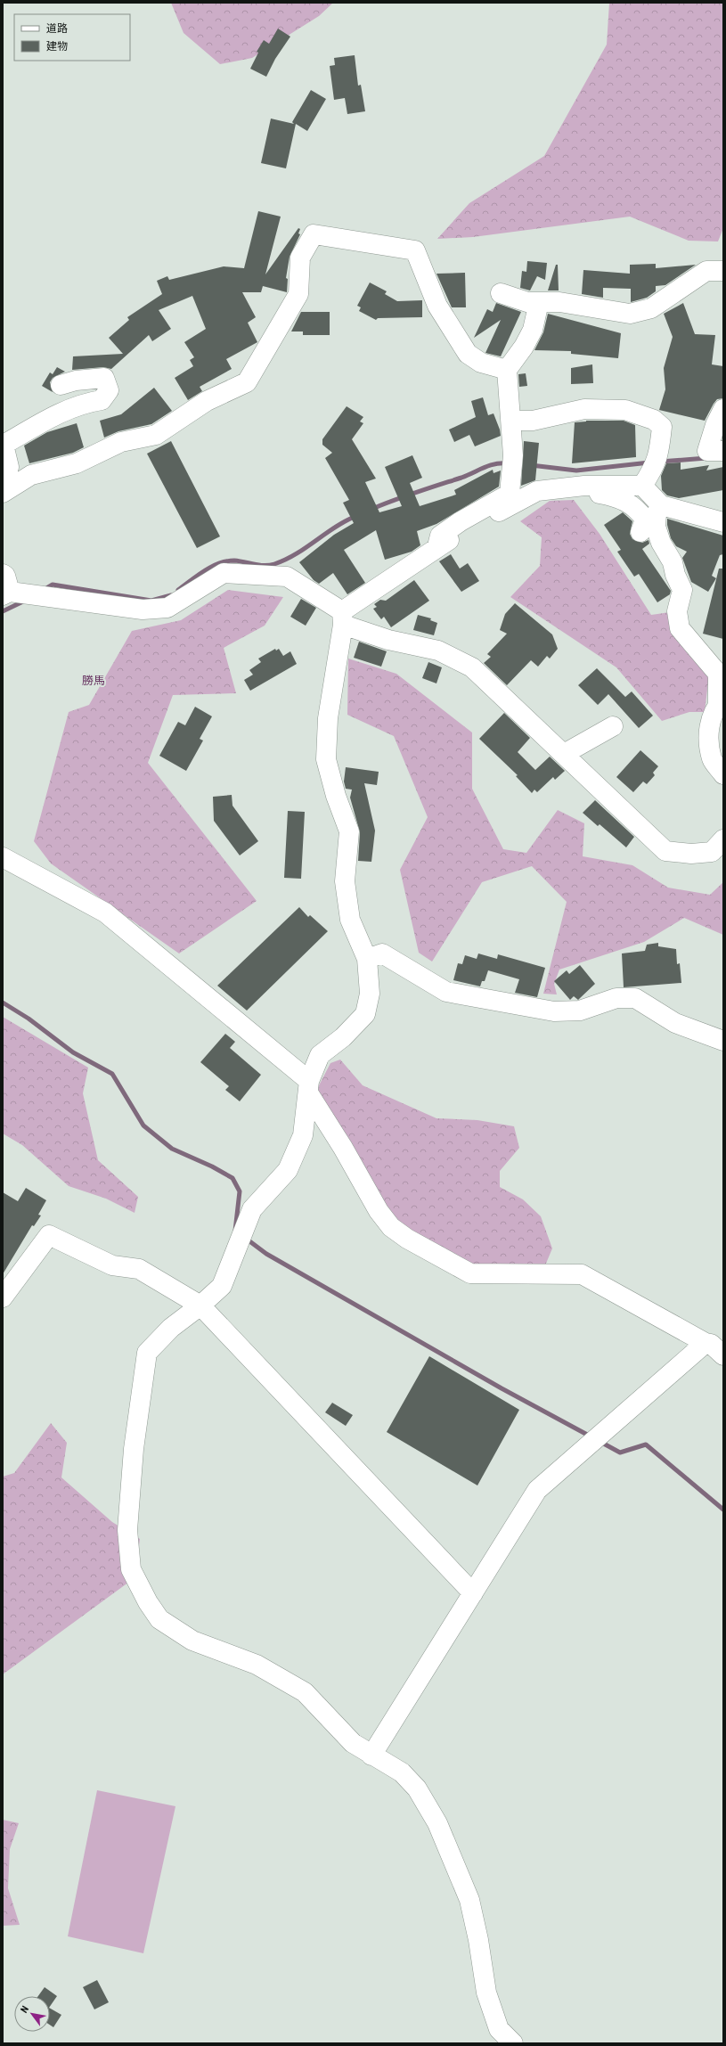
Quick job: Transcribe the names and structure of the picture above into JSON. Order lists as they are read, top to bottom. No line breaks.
{"districts":["勝馬"],"legend":["道路","建物"],"north":"top left"}
